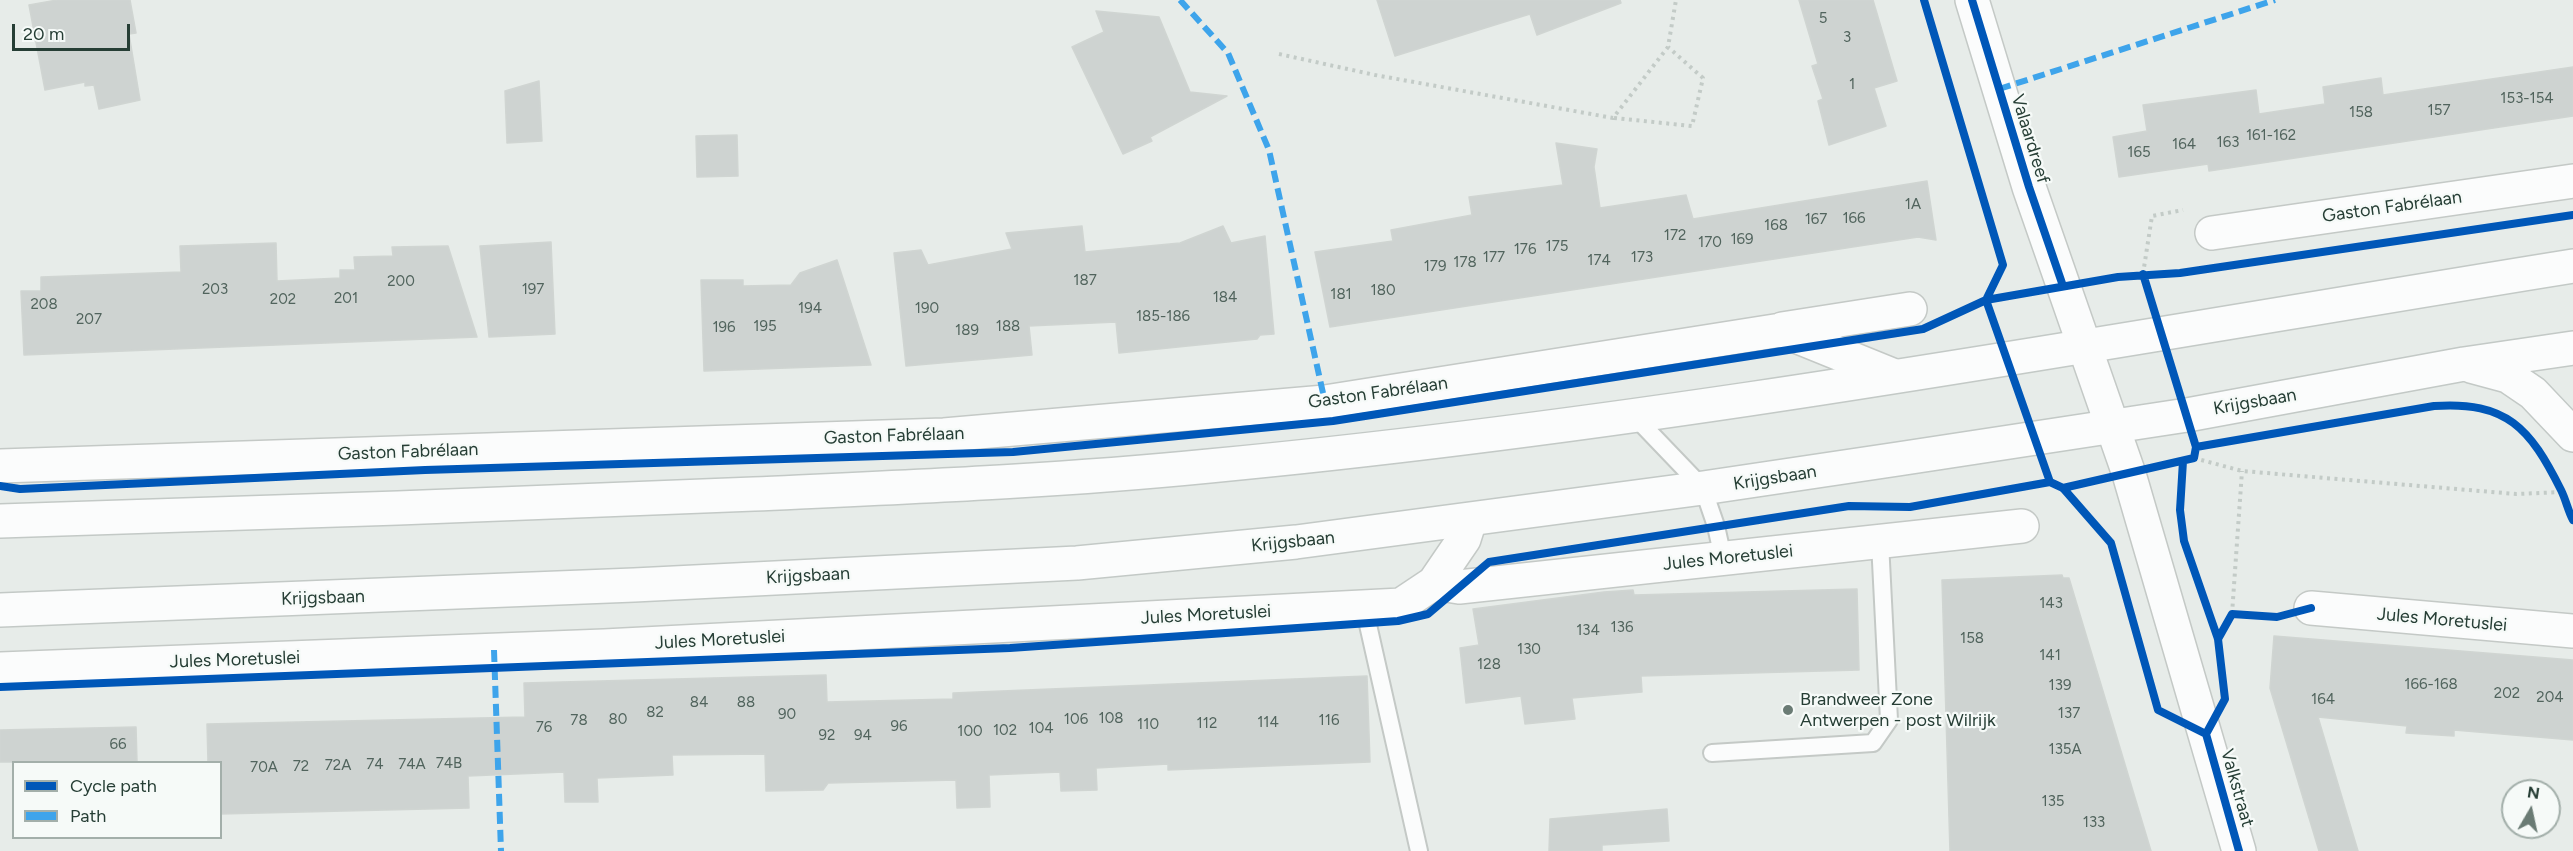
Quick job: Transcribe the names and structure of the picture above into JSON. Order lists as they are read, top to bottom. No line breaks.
{"streets":{"street":["Valaardreef","Gaston Fabrélaan","Krijgsbaan","Jules Moretuslei","Valkstraat"]},"crossings":[["Valaardreef","Krijgsbaan"],["Valaardreef","Valkstraat"],["Krijgsbaan","Jules Moretuslei"],["Krijgsbaan","Valkstraat"]],"places":["Brandweer Zone Antwerpen - post Wilrijk"],"house_numbers":["5","3","1","153-154","157","158","161-162","163","164","165","1A","166","167","168","172","169","170","175","176","177","173","174","178","179","187","200","203","197","180","181","184","201","202","208","194","190","185-186","207","195","188","196","189","143","136","134","158","130","141","128","166-168","139","202","204","164","84","88","82","137","90","108","80","106","78","116","114","112","110","96","76","104","102","100","92","94","66","135A","74B","74","74A","72A","72","70A","135","133"],"legend":["Cycle path","Path"],"scale_bar":"20 m","north":"top"}
